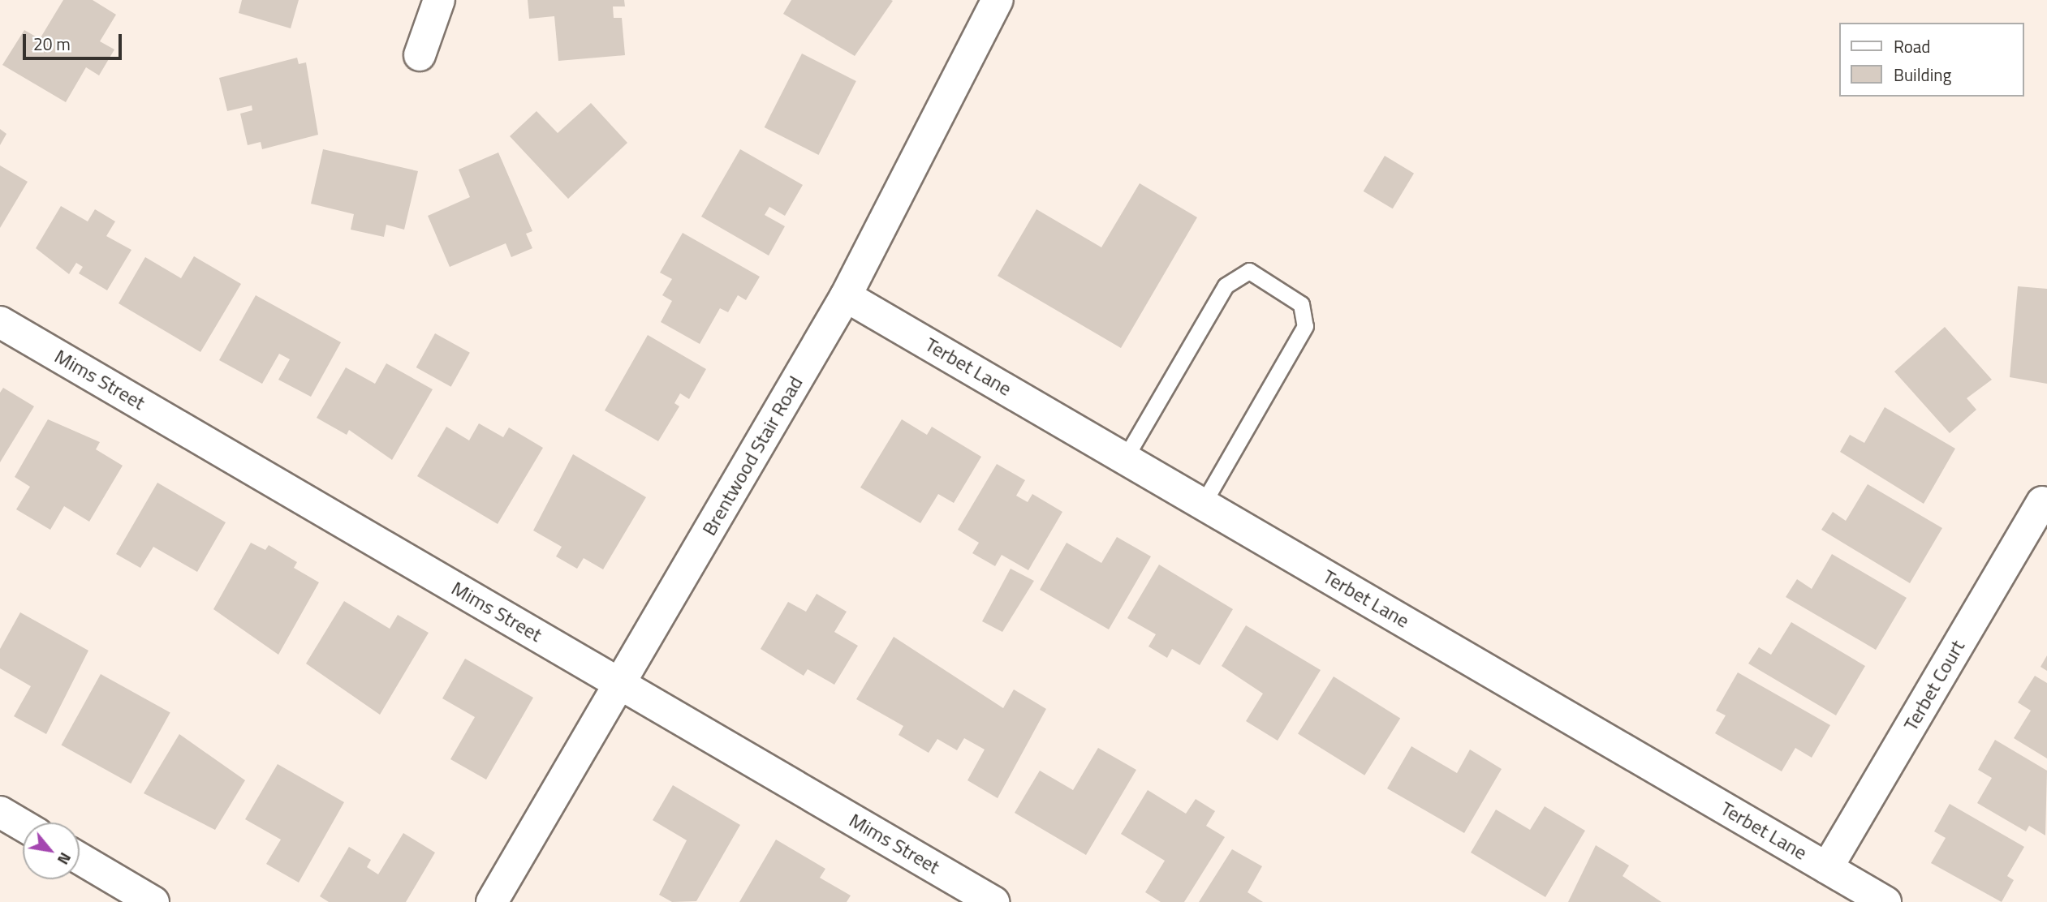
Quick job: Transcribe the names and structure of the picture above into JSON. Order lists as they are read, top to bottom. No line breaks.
{"streets":{"street":["Terbet Lane","Mims Street","Brentwood Stair Road","Terbet Court"]},"crossings":[["Terbet Lane","Brentwood Stair Road"],["Terbet Lane","Terbet Court"],["Mims Street","Brentwood Stair Road"]],"legend":["Road","Building"],"scale_bar":"20 m","north":"bottom right"}
